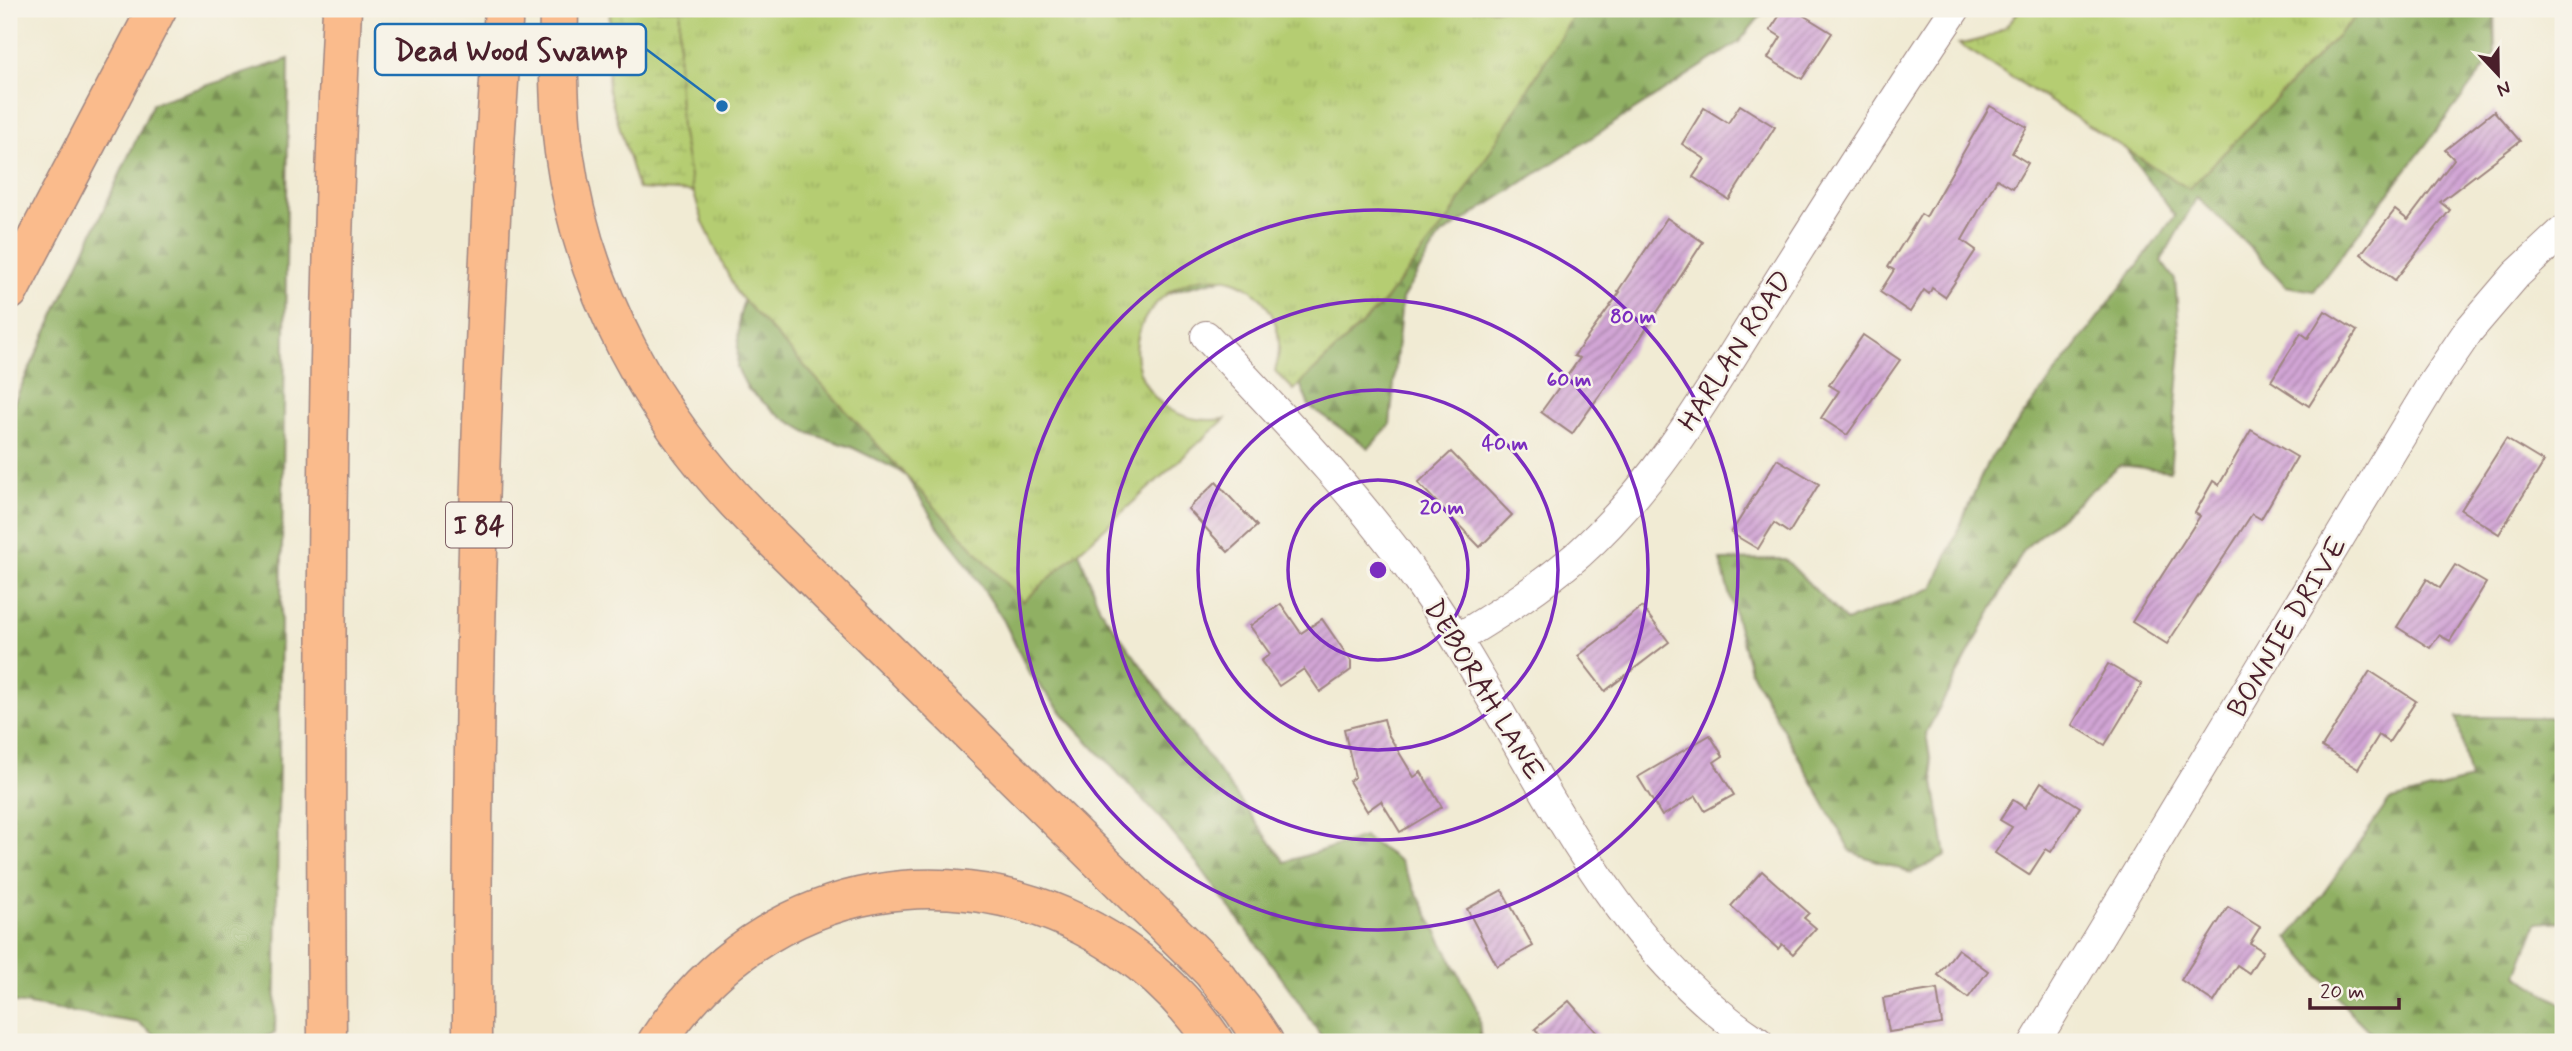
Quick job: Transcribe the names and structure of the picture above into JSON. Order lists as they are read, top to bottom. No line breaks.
{"streets":{"highway":["I 84"],"street":["HARLAN ROAD","BONNIE DRIVE","DEBORAH LANE"]},"crossings":[["HARLAN ROAD","DEBORAH LANE"]],"places":["Dead Wood Swamp"],"scale_bar":"20 m","north":"bottom","rings":["80 m","60 m","40 m","20 m"]}
